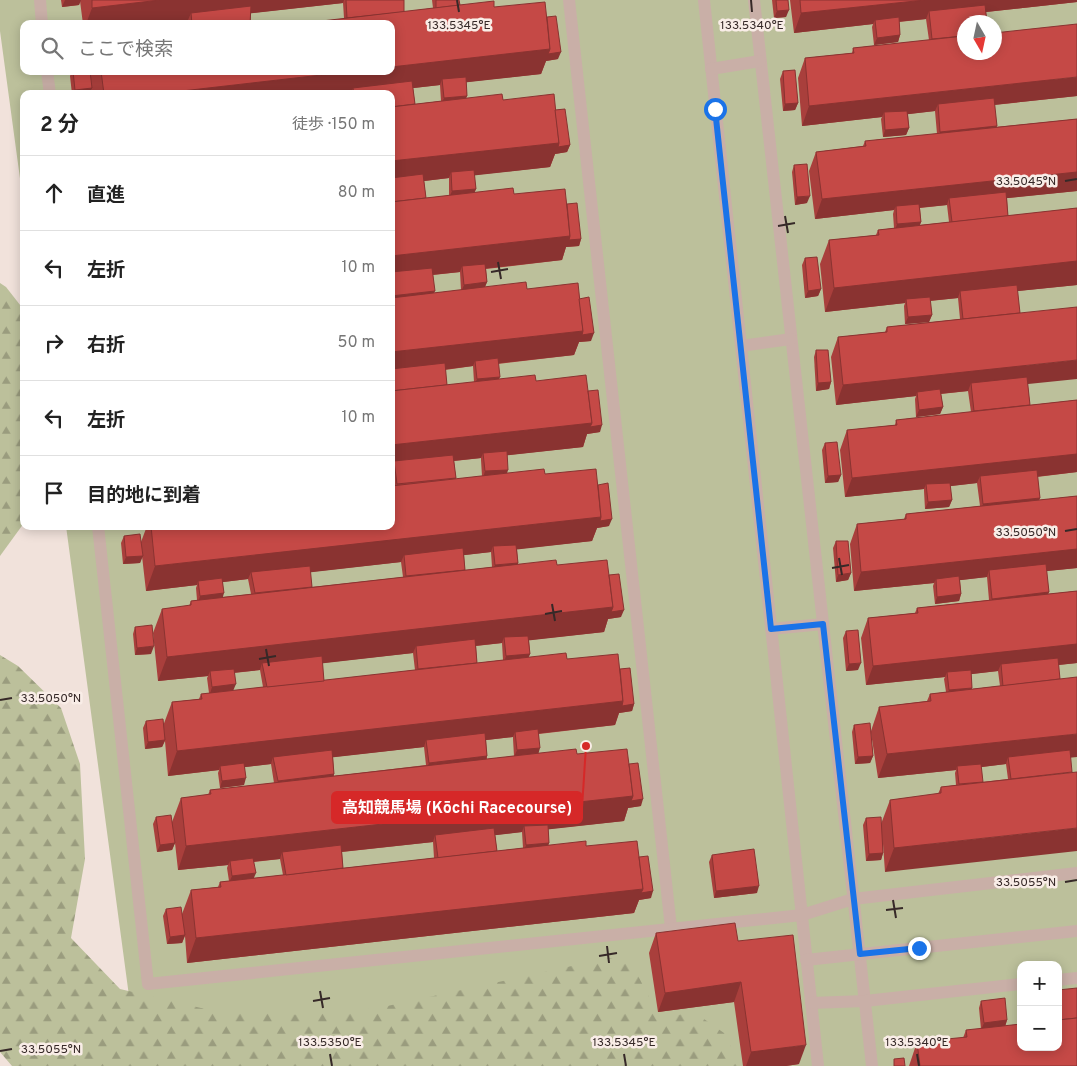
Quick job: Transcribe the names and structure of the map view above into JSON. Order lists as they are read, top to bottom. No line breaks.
{"places":["高知競馬場 (Kōchi Racecourse)"],"north":"bottom","page":{"search":"ここで検索","heading":["2 分","徒歩 · 150 m"],"list":[["直進","80 m"],["左折","10 m"],["右折","50 m"],["左折","10 m"],"目的地に到着"],"map_buttons":["+","−"]},"coordinates":["133.5345°E","133.5340°E","33.5045°N","33.5050°N","33.5055°N","133.5350°E"]}
